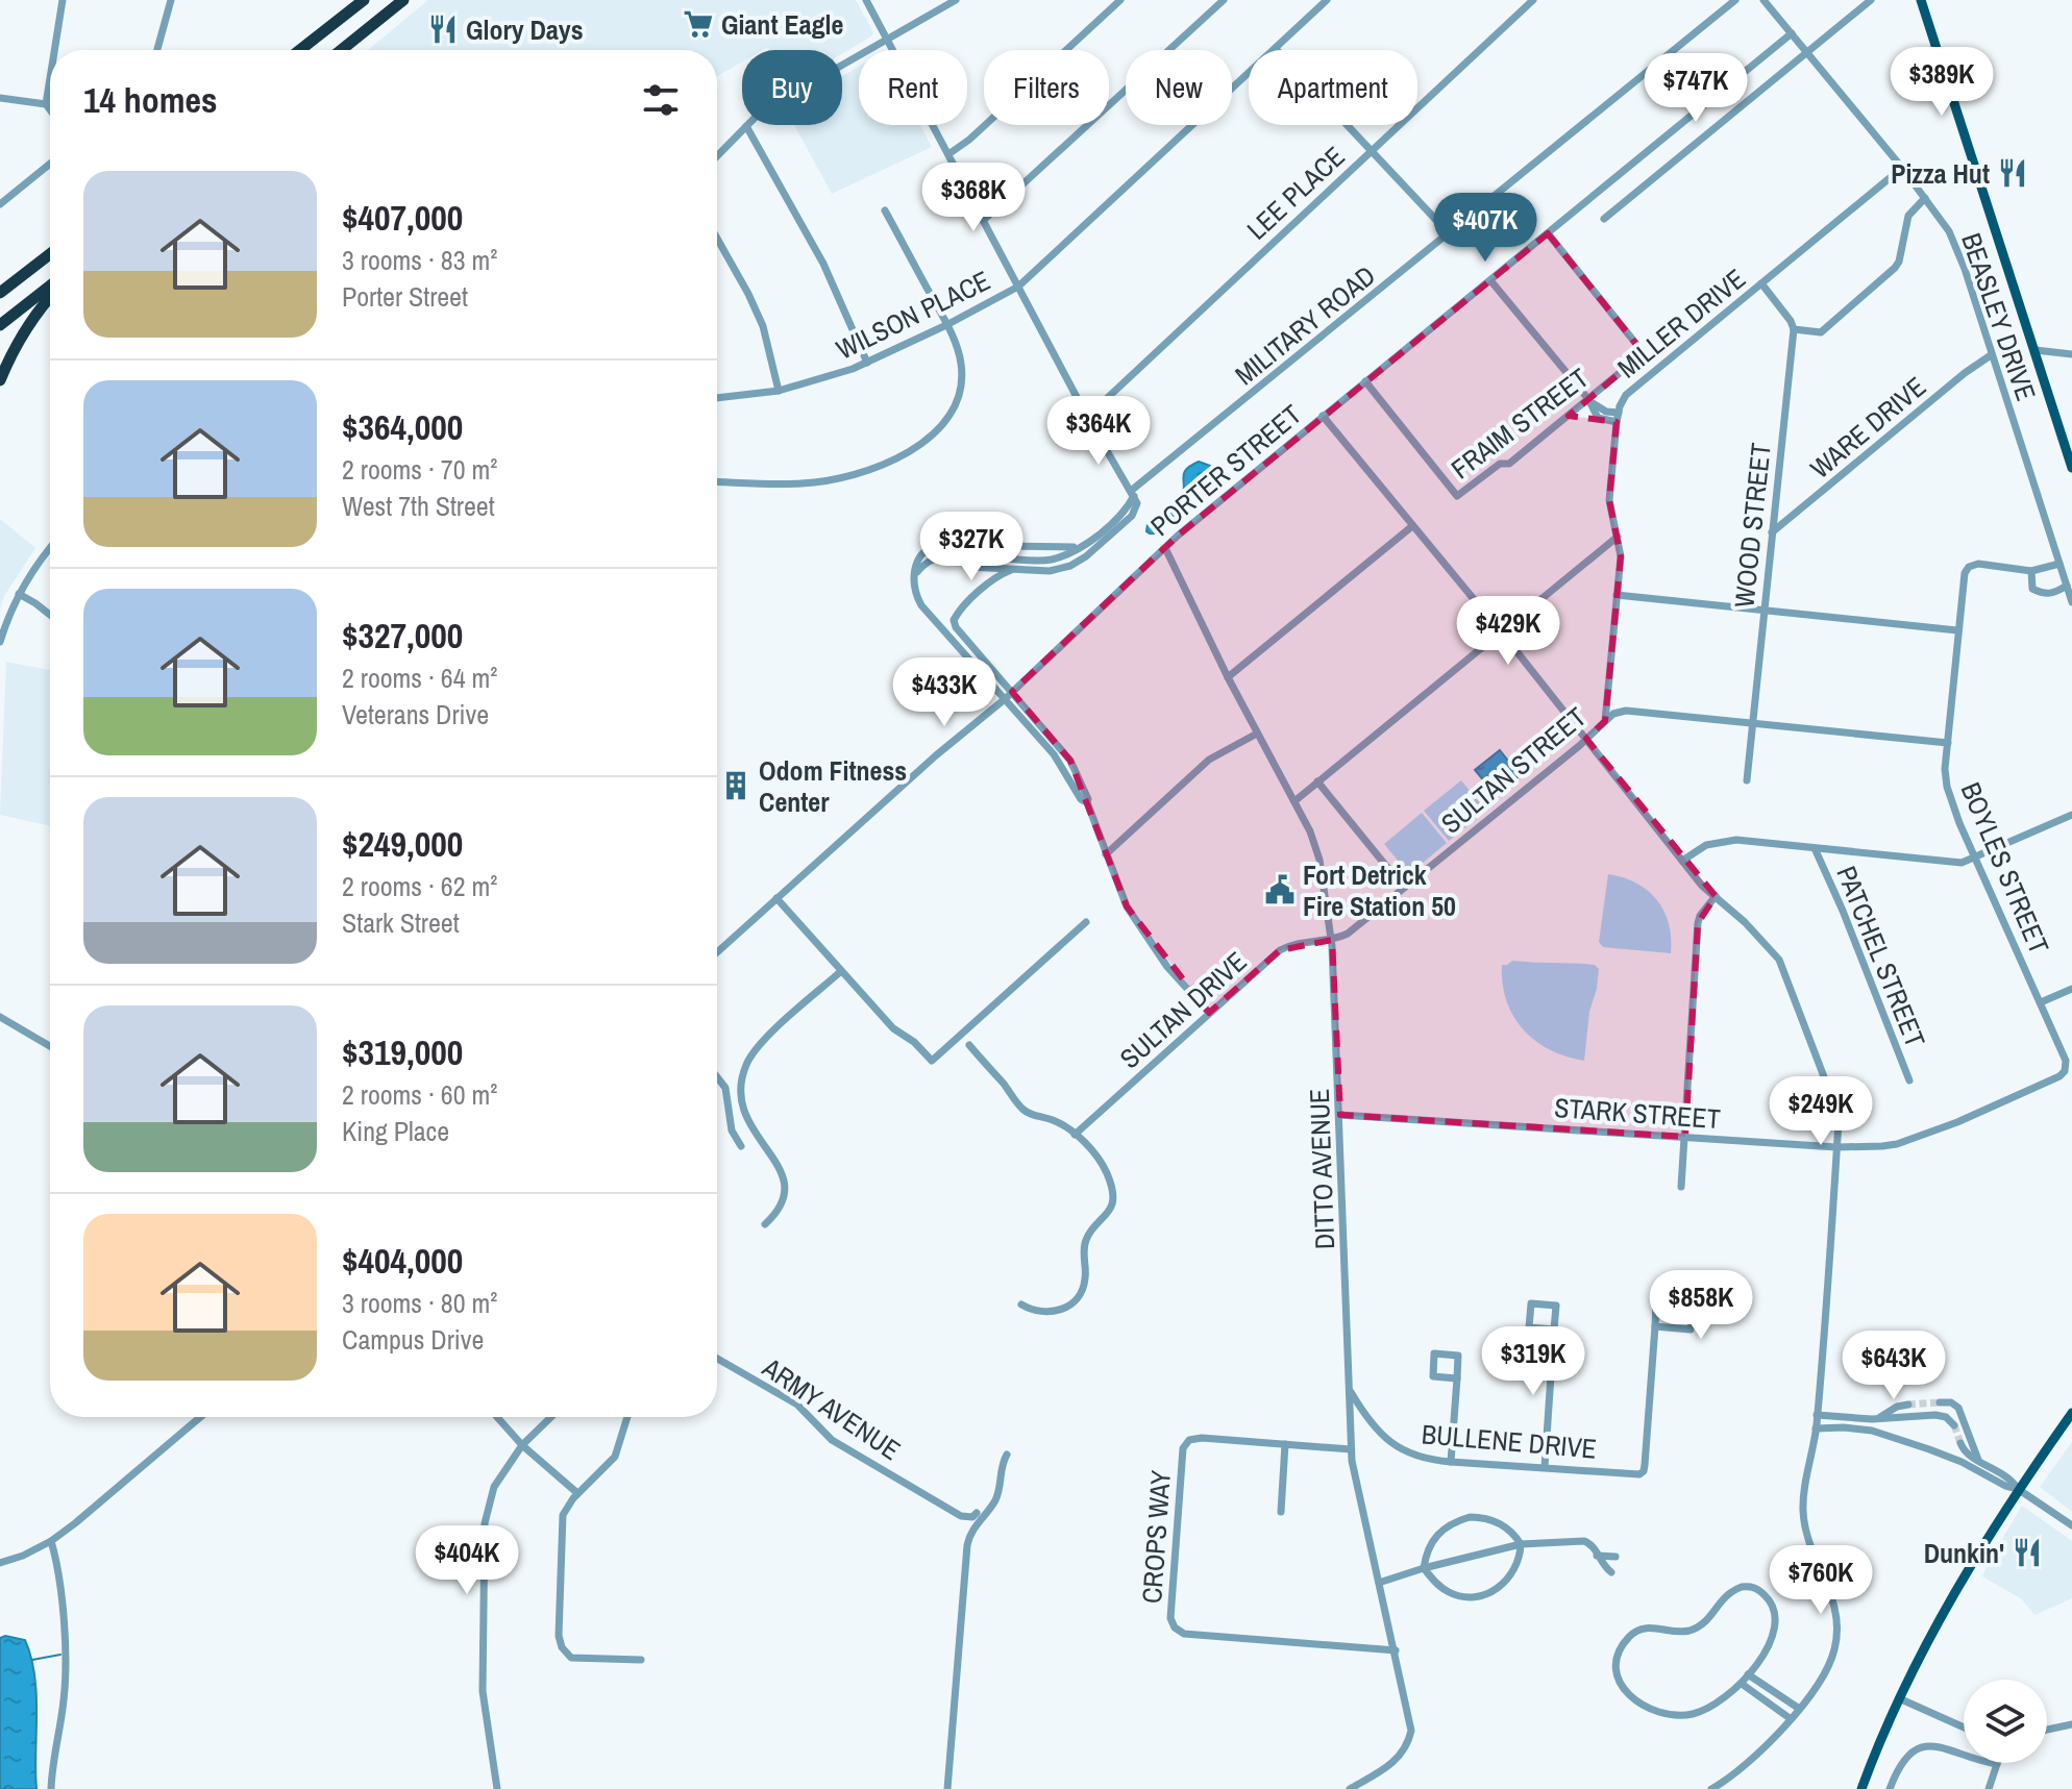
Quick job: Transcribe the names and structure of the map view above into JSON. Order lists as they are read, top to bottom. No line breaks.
{"streets":{"street":["LEE PLACE","WILSON PLACE","BEASLEY DRIVE","MILLER DRIVE","MILITARY ROAD","FRAIM STREET","WARE DRIVE","PORTER STREET","WOOD STREET","SULTAN STREET","BOYLES STREET","PATCHEL STREET","SULTAN DRIVE","STARK STREET","DITTO AVENUE","ARMY AVENUE","BULLENE DRIVE","CROPS WAY"]},"crossings":[["BEASLEY DRIVE","MILLER DRIVE"],["BEASLEY DRIVE","WARE DRIVE"],["BEASLEY DRIVE","PORTER STREET"],["BEASLEY DRIVE","BOYLES STREET"],["MILLER DRIVE","SULTAN STREET"],["FRAIM STREET","PORTER STREET"],["WARE DRIVE","WOOD STREET"],["PORTER STREET","DITTO AVENUE"],["WOOD STREET","SULTAN STREET"],["SULTAN STREET","BOYLES STREET"],["SULTAN STREET","SULTAN DRIVE"],["SULTAN STREET","DITTO AVENUE"],["BOYLES STREET","STARK STREET"],["SULTAN DRIVE","DITTO AVENUE"],["STARK STREET","DITTO AVENUE"],["DITTO AVENUE","BULLENE DRIVE"],["DITTO AVENUE","CROPS WAY"]],"places":{"supermarket":["Giant Eagle"],"restaurant":["Glory Days","Pizza Hut","Dunkin'"],"building":["Odom Fitness Center"],"public building":["Fort Detrick Fire Station 50"]},"page":{"price":["$389K","$747K","$368K","$407K","$364K","$327K","$429K","$433K","$249K","$858K","$319K","$643K","$404K","$760K"],"chip":["Buy","Rent","Filters","New","Apartment"],"heading":"14 homes","list":[{"name":"$407,000","note":"3 rooms · 83 m² · Porter Street"},{"name":"$364,000","note":"2 rooms · 70 m² · West 7th Street"},{"name":"$327,000","note":"2 rooms · 64 m² · Veterans Drive"},{"name":"$249,000","note":"2 rooms · 62 m² · Stark Street"},{"name":"$319,000","note":"2 rooms · 60 m² · King Place"},{"name":"$404,000","note":"3 rooms · 80 m² · Campus Drive"}]}}
